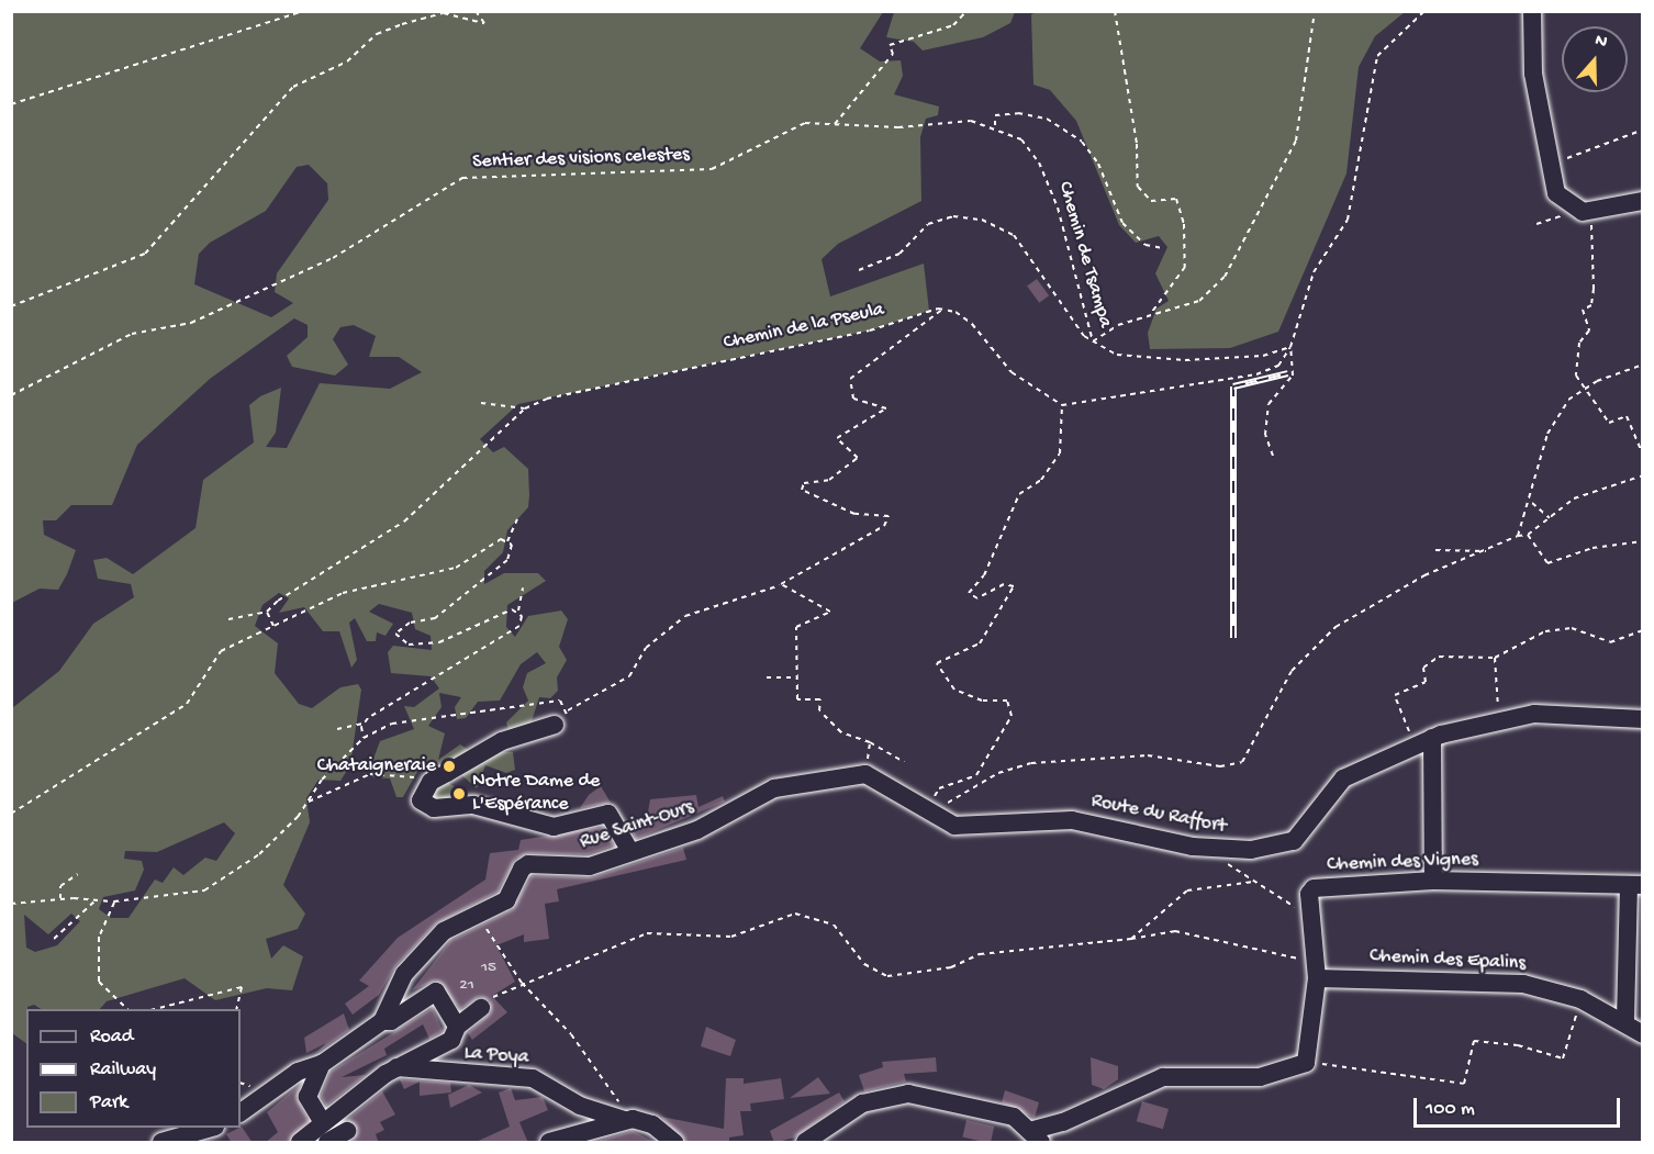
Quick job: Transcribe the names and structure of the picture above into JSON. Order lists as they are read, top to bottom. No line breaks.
{"streets":{"street":["Route du Raffort","Rue Saint-Ours","Chemin des Vignes","Chemin des Epalins","La Poya"],"path":["Sentier des visions celestes","Chemin de Tsampa","Chemin de la Pseula"]},"crossings":[["Sentier des visions celestes","Chemin de Tsampa"],["Chemin des Vignes","Chemin des Epalins"]],"places":["Chataigneraie","Notre Dame de L'Espérance"],"house_numbers":["15","21"],"legend":["Road","Railway","Park"],"scale_bar":"100 m","north":"top"}
